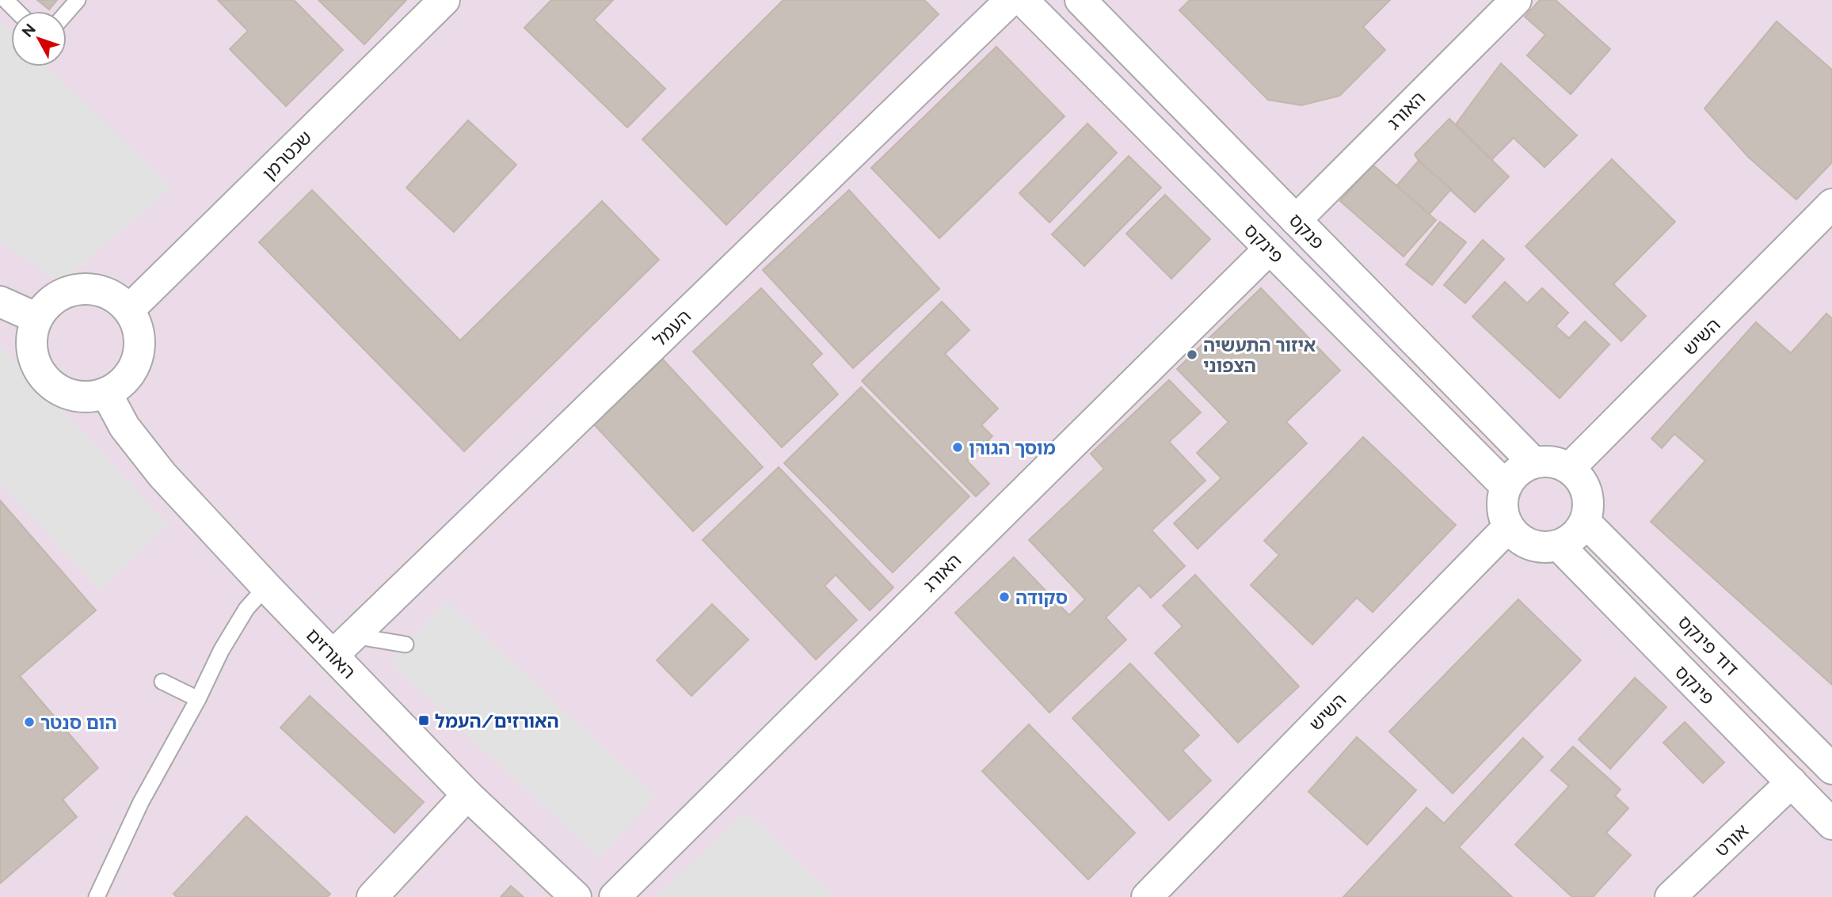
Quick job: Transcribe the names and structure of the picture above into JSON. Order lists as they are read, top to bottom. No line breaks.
{"streets":{"street":["האורג","שכטרמן","פנקס","פינקס","העמל","השיש","דוד פינקס","האורזים","אורט"]},"crossings":[["האורג","פנקס"],["האורג","פינקס"],["שכטרמן","האורזים"],["פנקס","פינקס"],["פנקס","השיש"],["פנקס","דוד פינקס"],["פינקס","השיש"],["פינקס","דוד פינקס"],["פינקס","אורט"],["העמל","האורזים"],["השיש","דוד פינקס"]],"places":{"other":["איזור התעשיה הצפוני","מוסך הגורן","סקודה","הום סנטר"],"transit":["האורזים/העמל"]},"north":"top left"}
